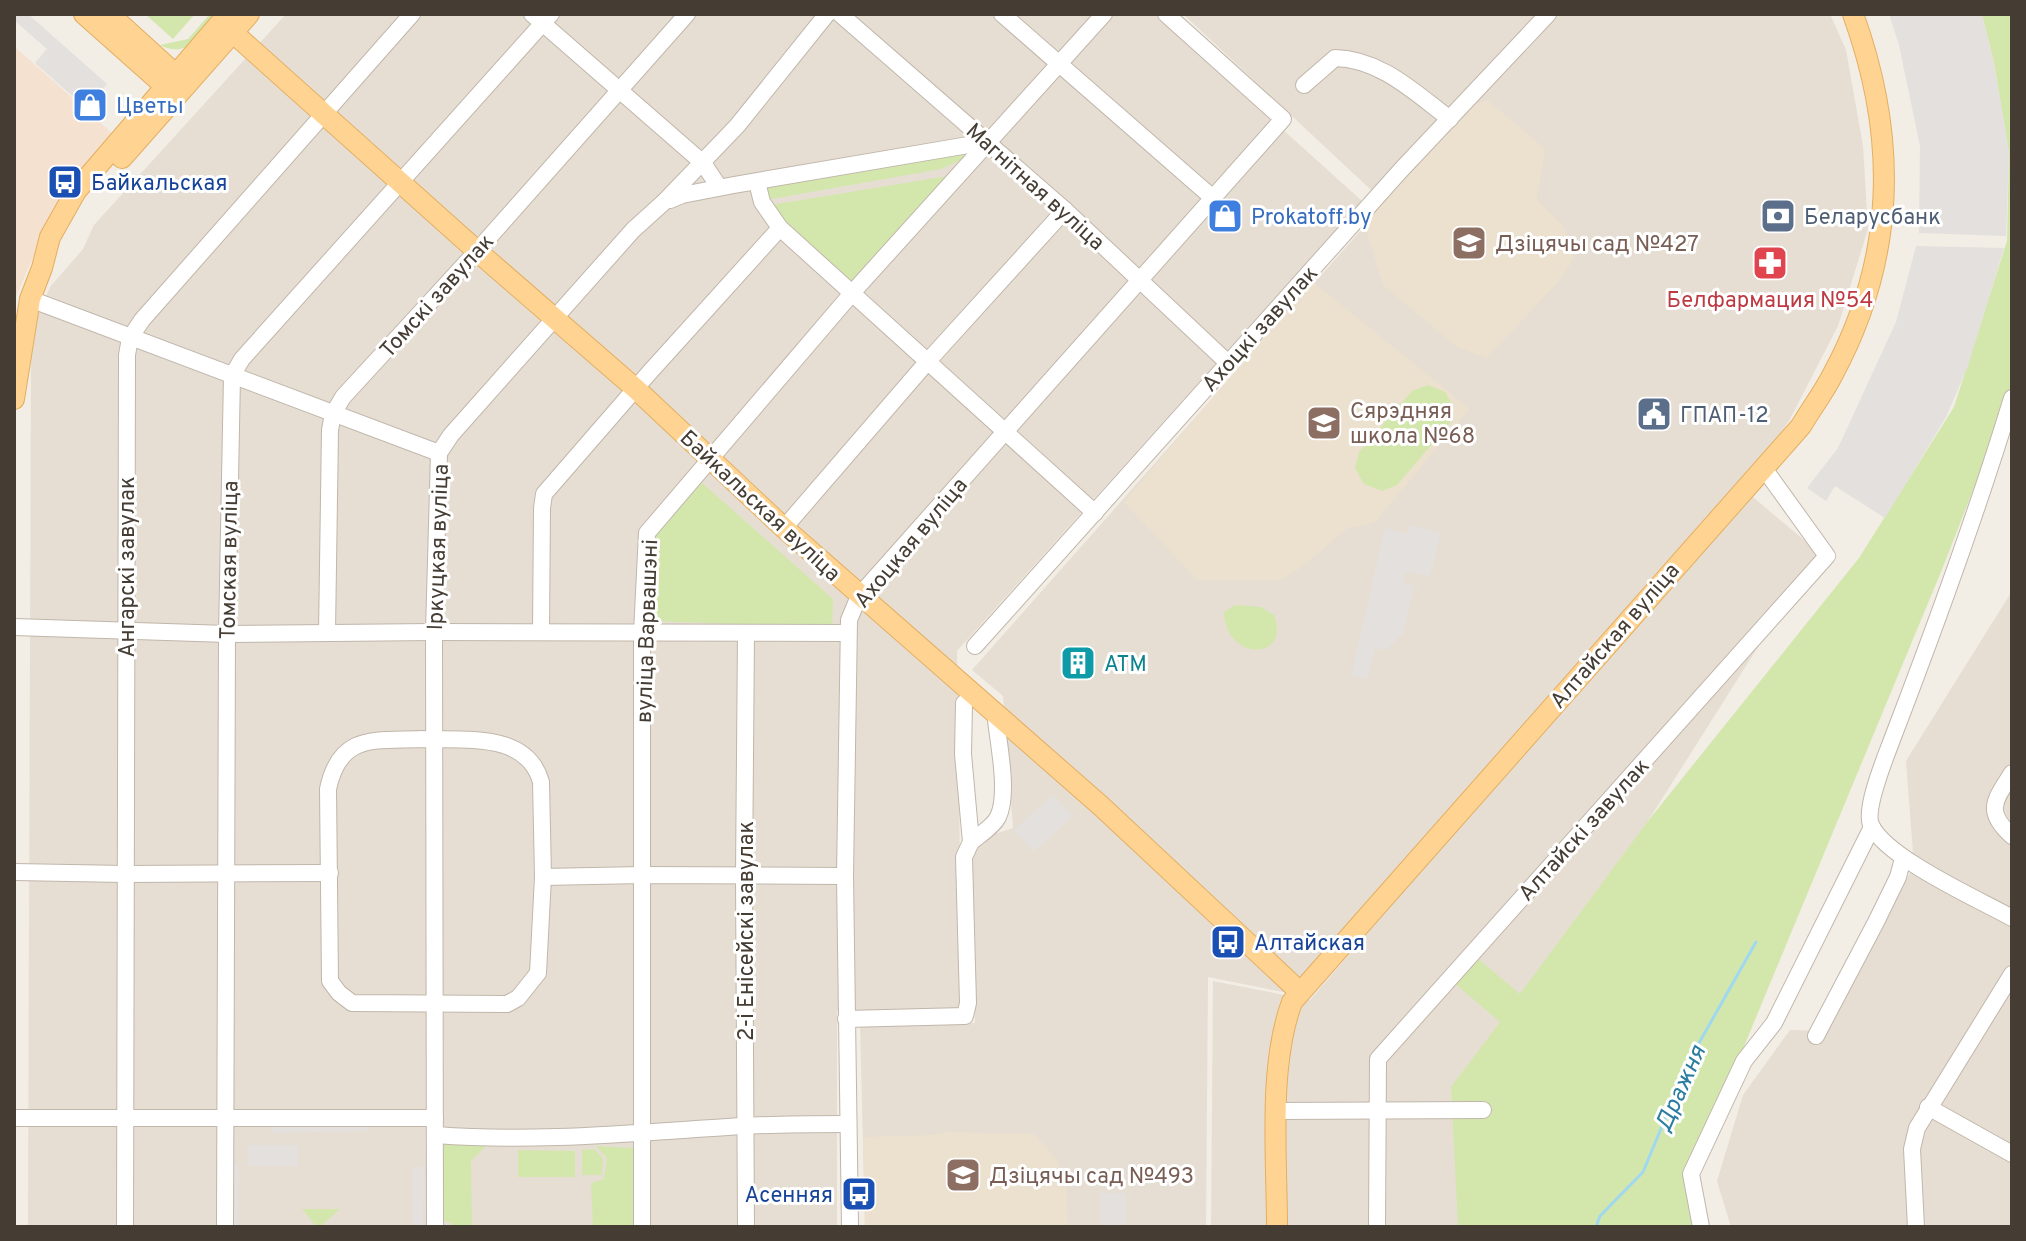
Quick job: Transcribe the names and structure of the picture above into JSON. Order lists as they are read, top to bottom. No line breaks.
{"streets":{"main road":["Байкальская вуліца","Алтайская вуліца"],"street":["Магнітная вуліца","Томскі завулак","Ахоцкі завулак","Ахоцкая вуліца","Іркуцкая вуліца","Томская вуліца","Ангарскі завулак","вуліца Варвашэні","Алтайскі завулак","2-і Енісейскі завулак"]},"crossings":[["Магнітная вуліца","Ахоцкі завулак"],["Магнітная вуліца","Ахоцкая вуліца"],["Магнітная вуліца","вуліца Варвашэні"],["Томскі завулак","Байкальская вуліца"],["Байкальская вуліца","Ахоцкая вуліца"],["Байкальская вуліца","Іркуцкая вуліца"],["Байкальская вуліца","вуліца Варвашэні"],["Байкальская вуліца","Алтайская вуліца"],["Алтайская вуліца","Алтайскі завулак"]],"water":["Дражня"],"places":{"shop":["Цветы","Prokatoff.by"],"bus stop":["Байкальская","Алтайская","Асенняя"],"bank":["Беларусбанк"],"school or university":["Дзіцячы сад №427","Сярэдняя школа №68","Дзіцячы сад №493"],"pharmacy":["Белфармация №54"],"public building":["ГПАП-12"],"building":["АТМ"]}}
